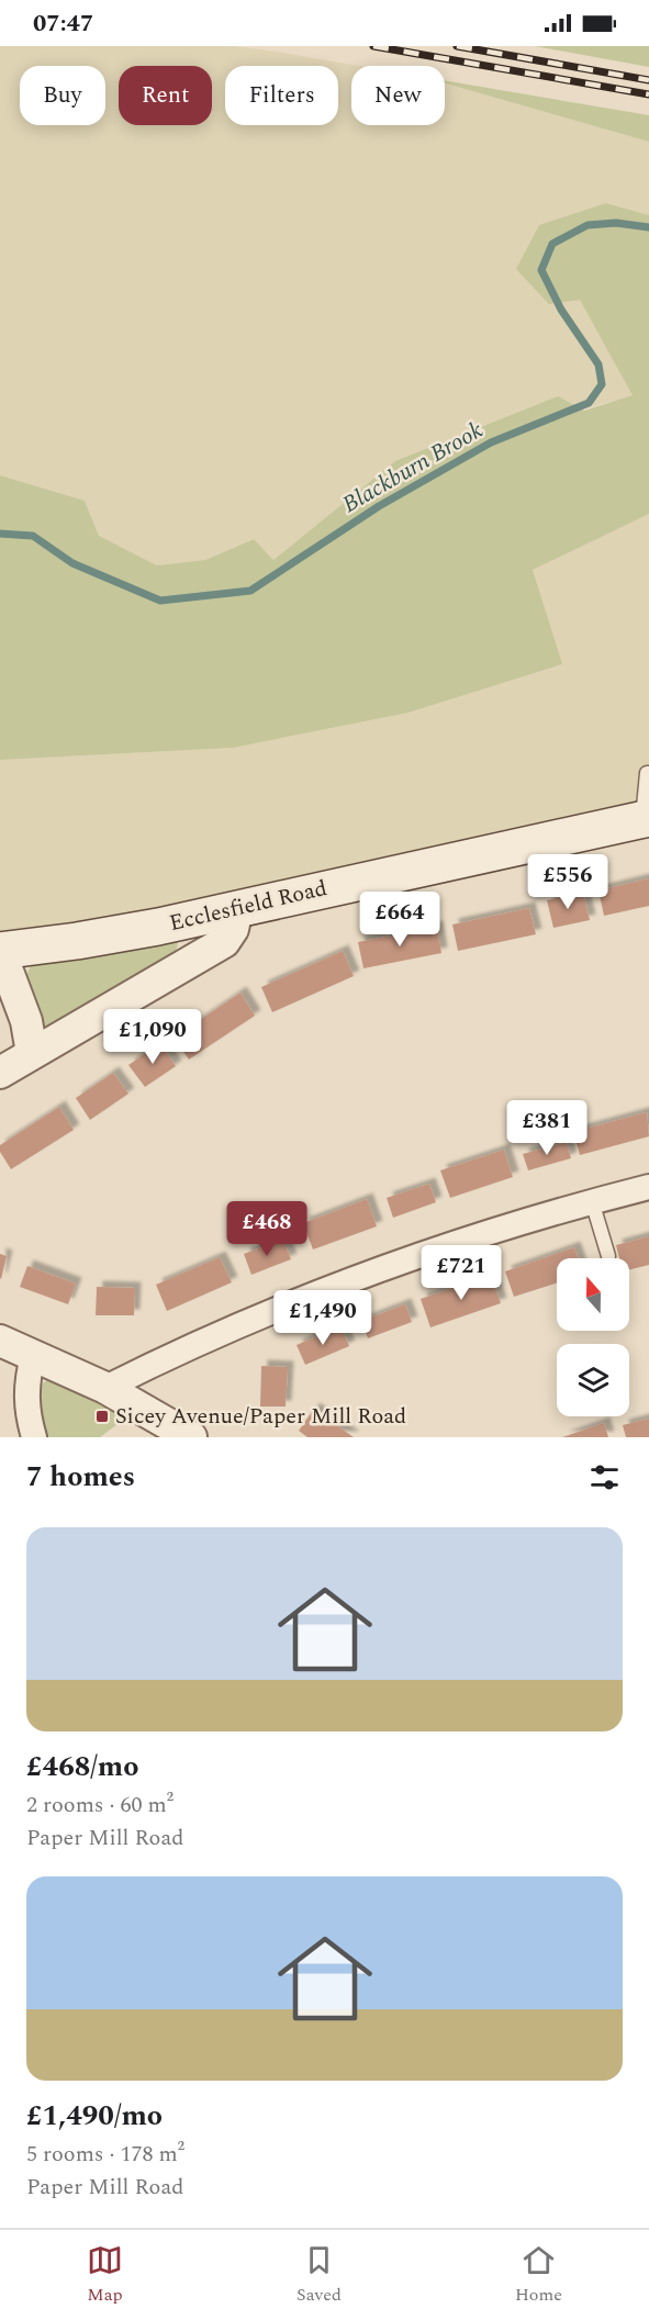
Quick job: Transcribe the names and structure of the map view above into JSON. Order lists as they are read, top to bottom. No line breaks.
{"streets":{"main road":["Ecclesfield Road"]},"water":["Blackburn Brook"],"places":{"transit":["Sicey Avenue/Paper Mill Road"]},"north":"top","page":{"status":"07:47","chip":["Buy","Rent","Filters","New"],"price":["£556","£664","£1,090","£381","£468","£721","£1,490"],"heading":"7 homes","list":[{"name":"£468/mo","note":"2 rooms · 60 m² · Paper Mill Road"},{"name":"£1,490/mo","note":"5 rooms · 178 m² · Paper Mill Road"}],"tabs":["Map","Saved","Home"]}}
